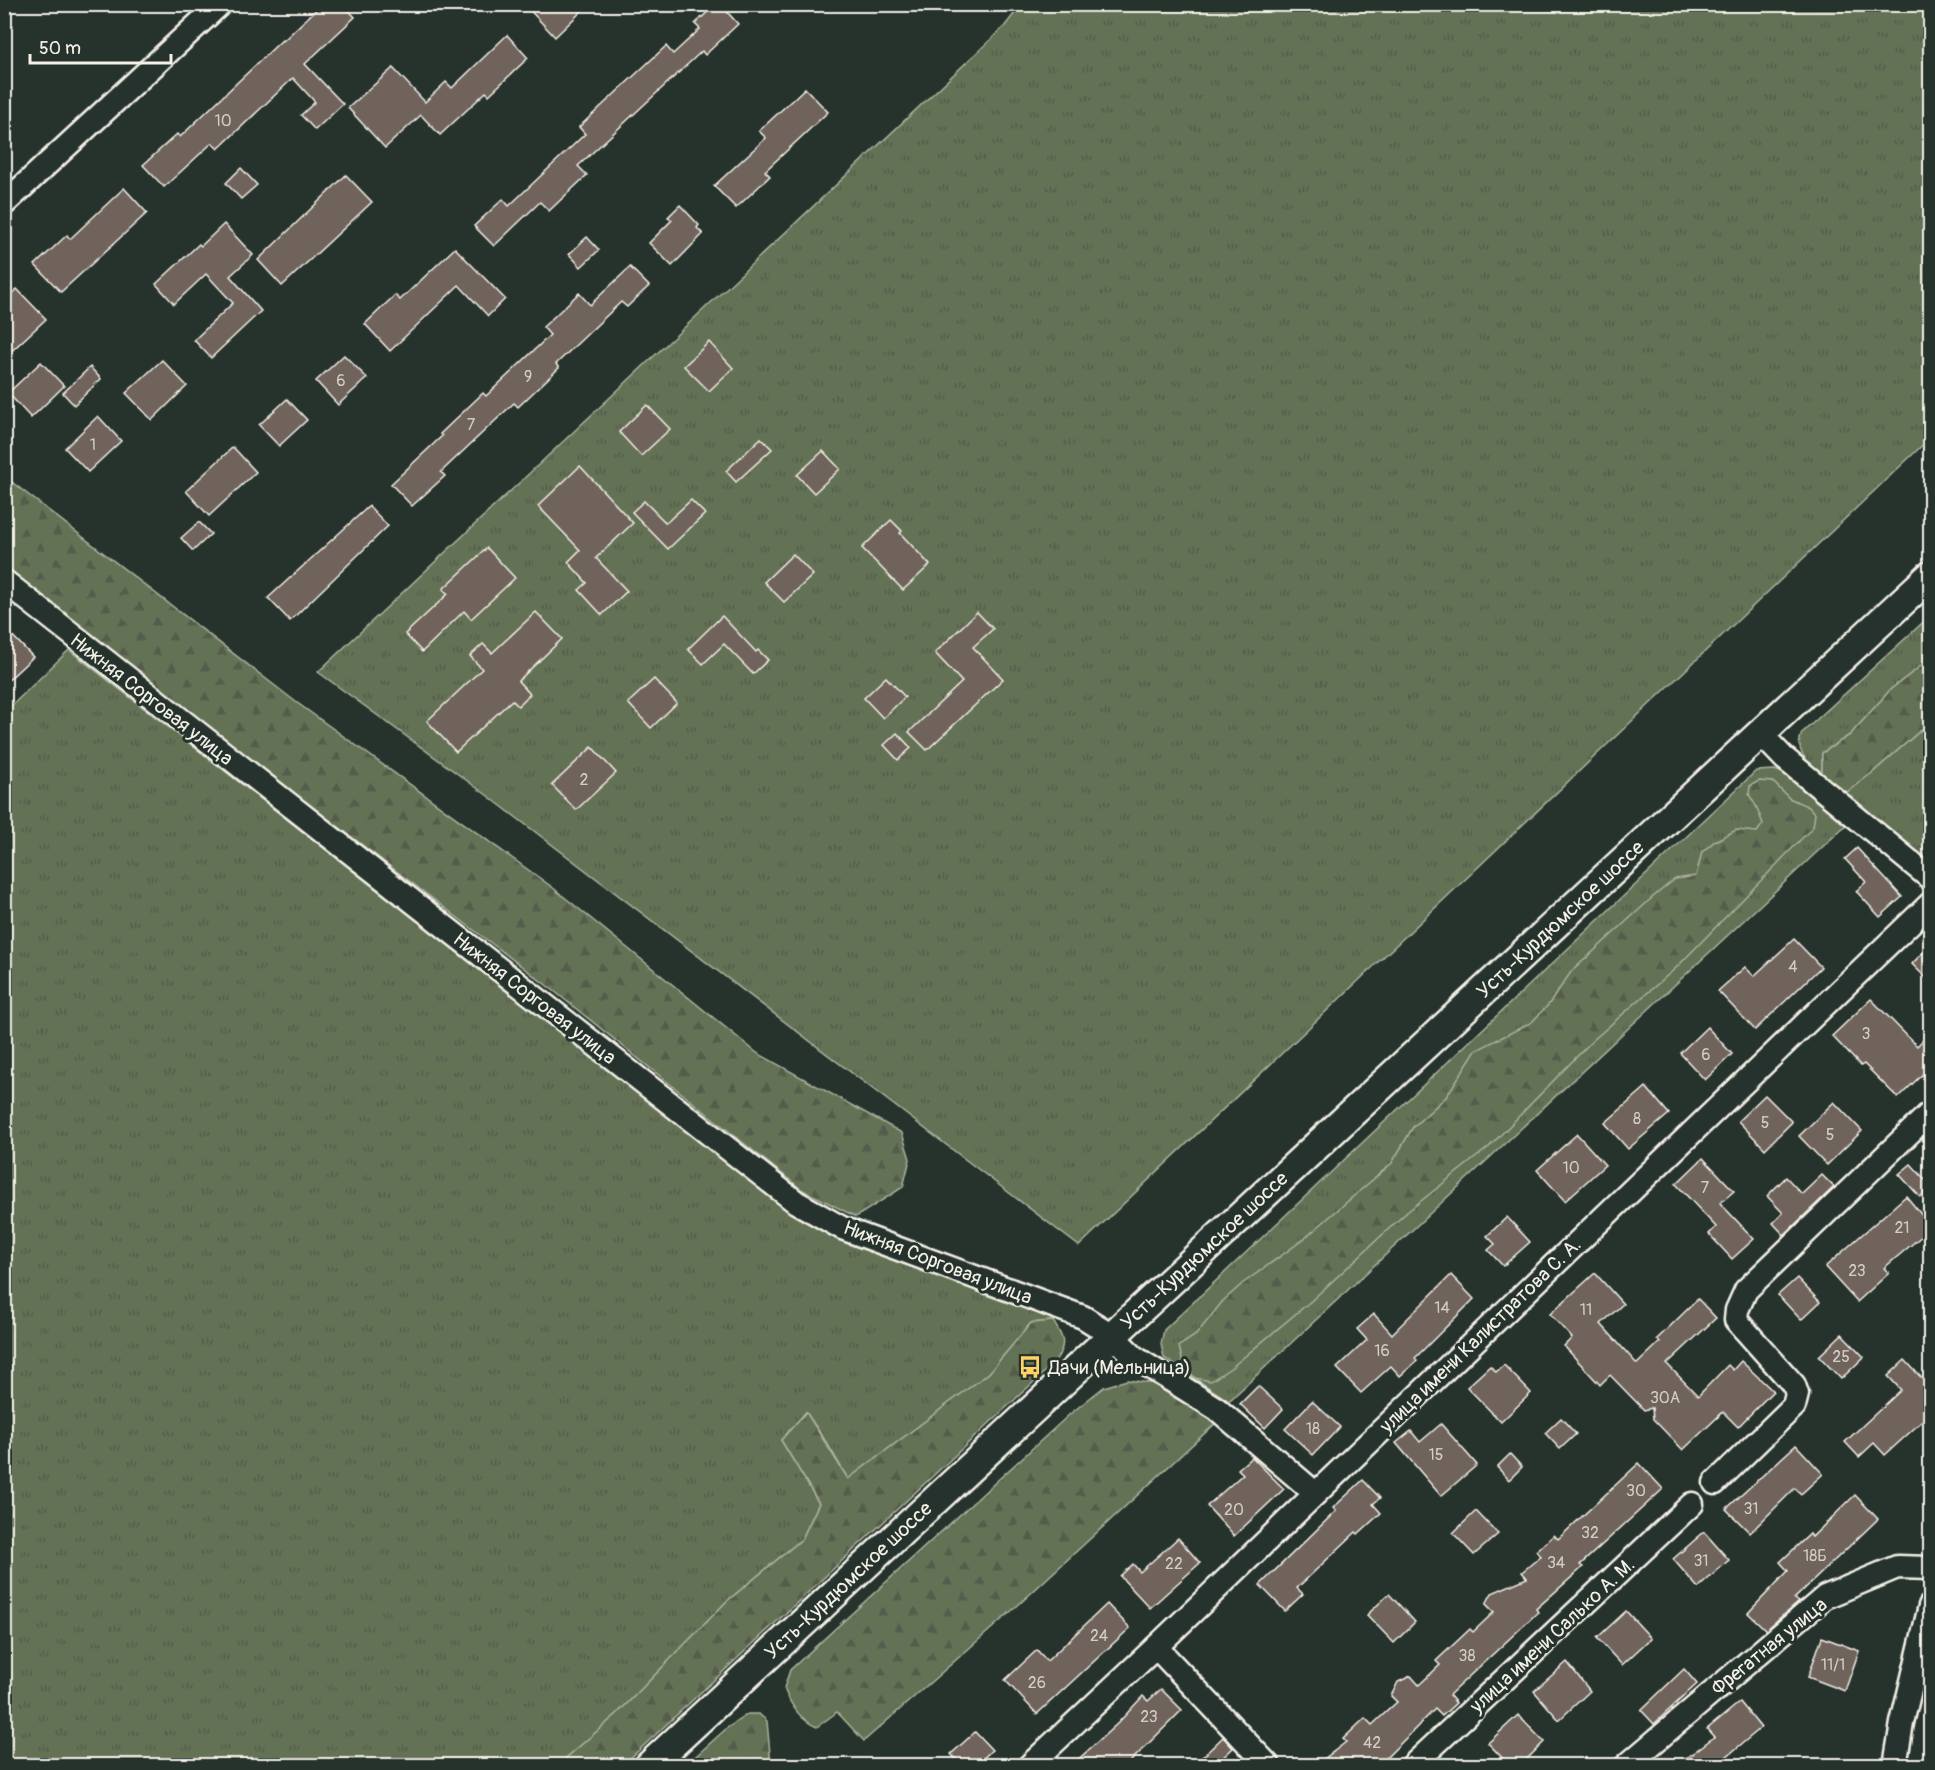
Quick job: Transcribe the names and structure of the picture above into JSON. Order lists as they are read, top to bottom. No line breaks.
{"streets":{"main road":["Усть-Курдюмское шоссе"],"street":["Нижняя Сорговая улица","улица имени Калистратова С. А.","улица имени Салько А. М.","Фрегатная улица"]},"crossings":[["Нижняя Сорговая улица","Усть-Курдюмское шоссе"],["Нижняя Сорговая улица","улица имени Калистратова С. А."]],"places":{"bus stop":["Дачи (Мельница)"]},"house_numbers":["10","9","6","7","1","2","4","3","6","8","5","5","10","7","21","23","14","11","16","25","30А","18","15","30","31","20","32","18Б","31","34","22","24","38","11/1","26","23","42"],"scale_bar":"50 m"}
